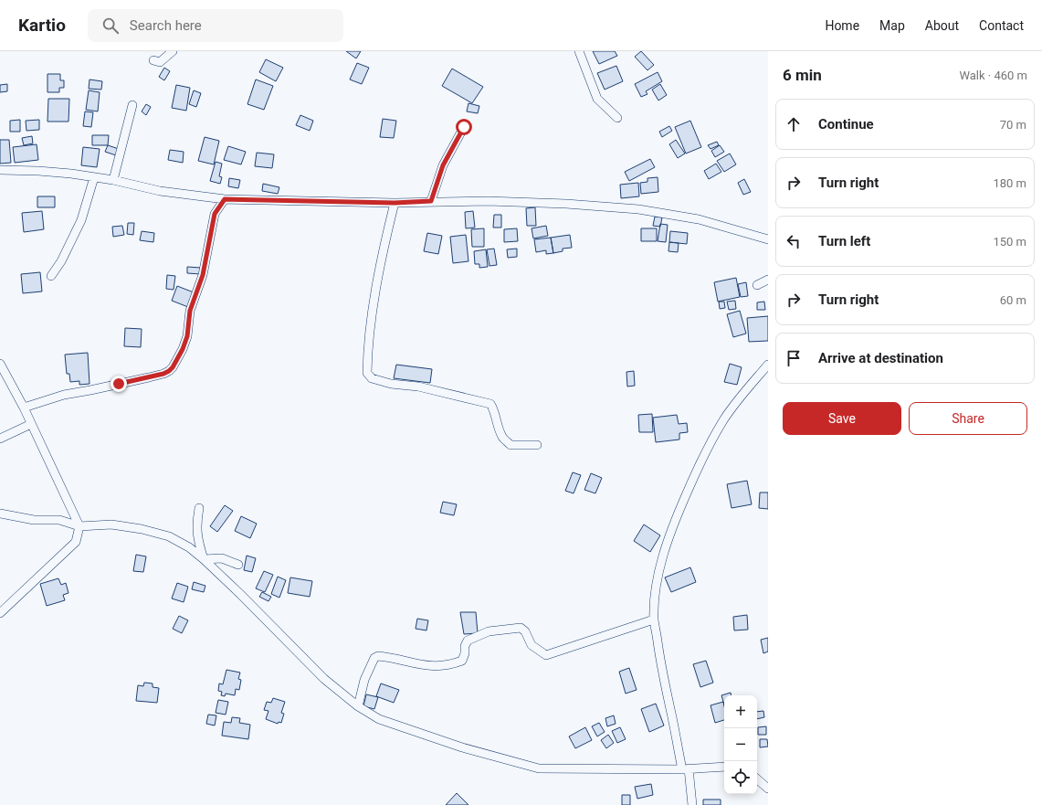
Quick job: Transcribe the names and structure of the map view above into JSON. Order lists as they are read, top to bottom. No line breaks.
{"page":{"header":"Kartio","search":"Search here","nav":["Home","Map","About","Contact"],"heading":["6 min","Walk · 460 m"],"list":[["Continue","70 m"],["Turn right","180 m"],["Turn left","150 m"],["Turn right","60 m"],"Arrive at destination"],"buttons":["Save","Share"],"map_buttons":["+","−"]}}
